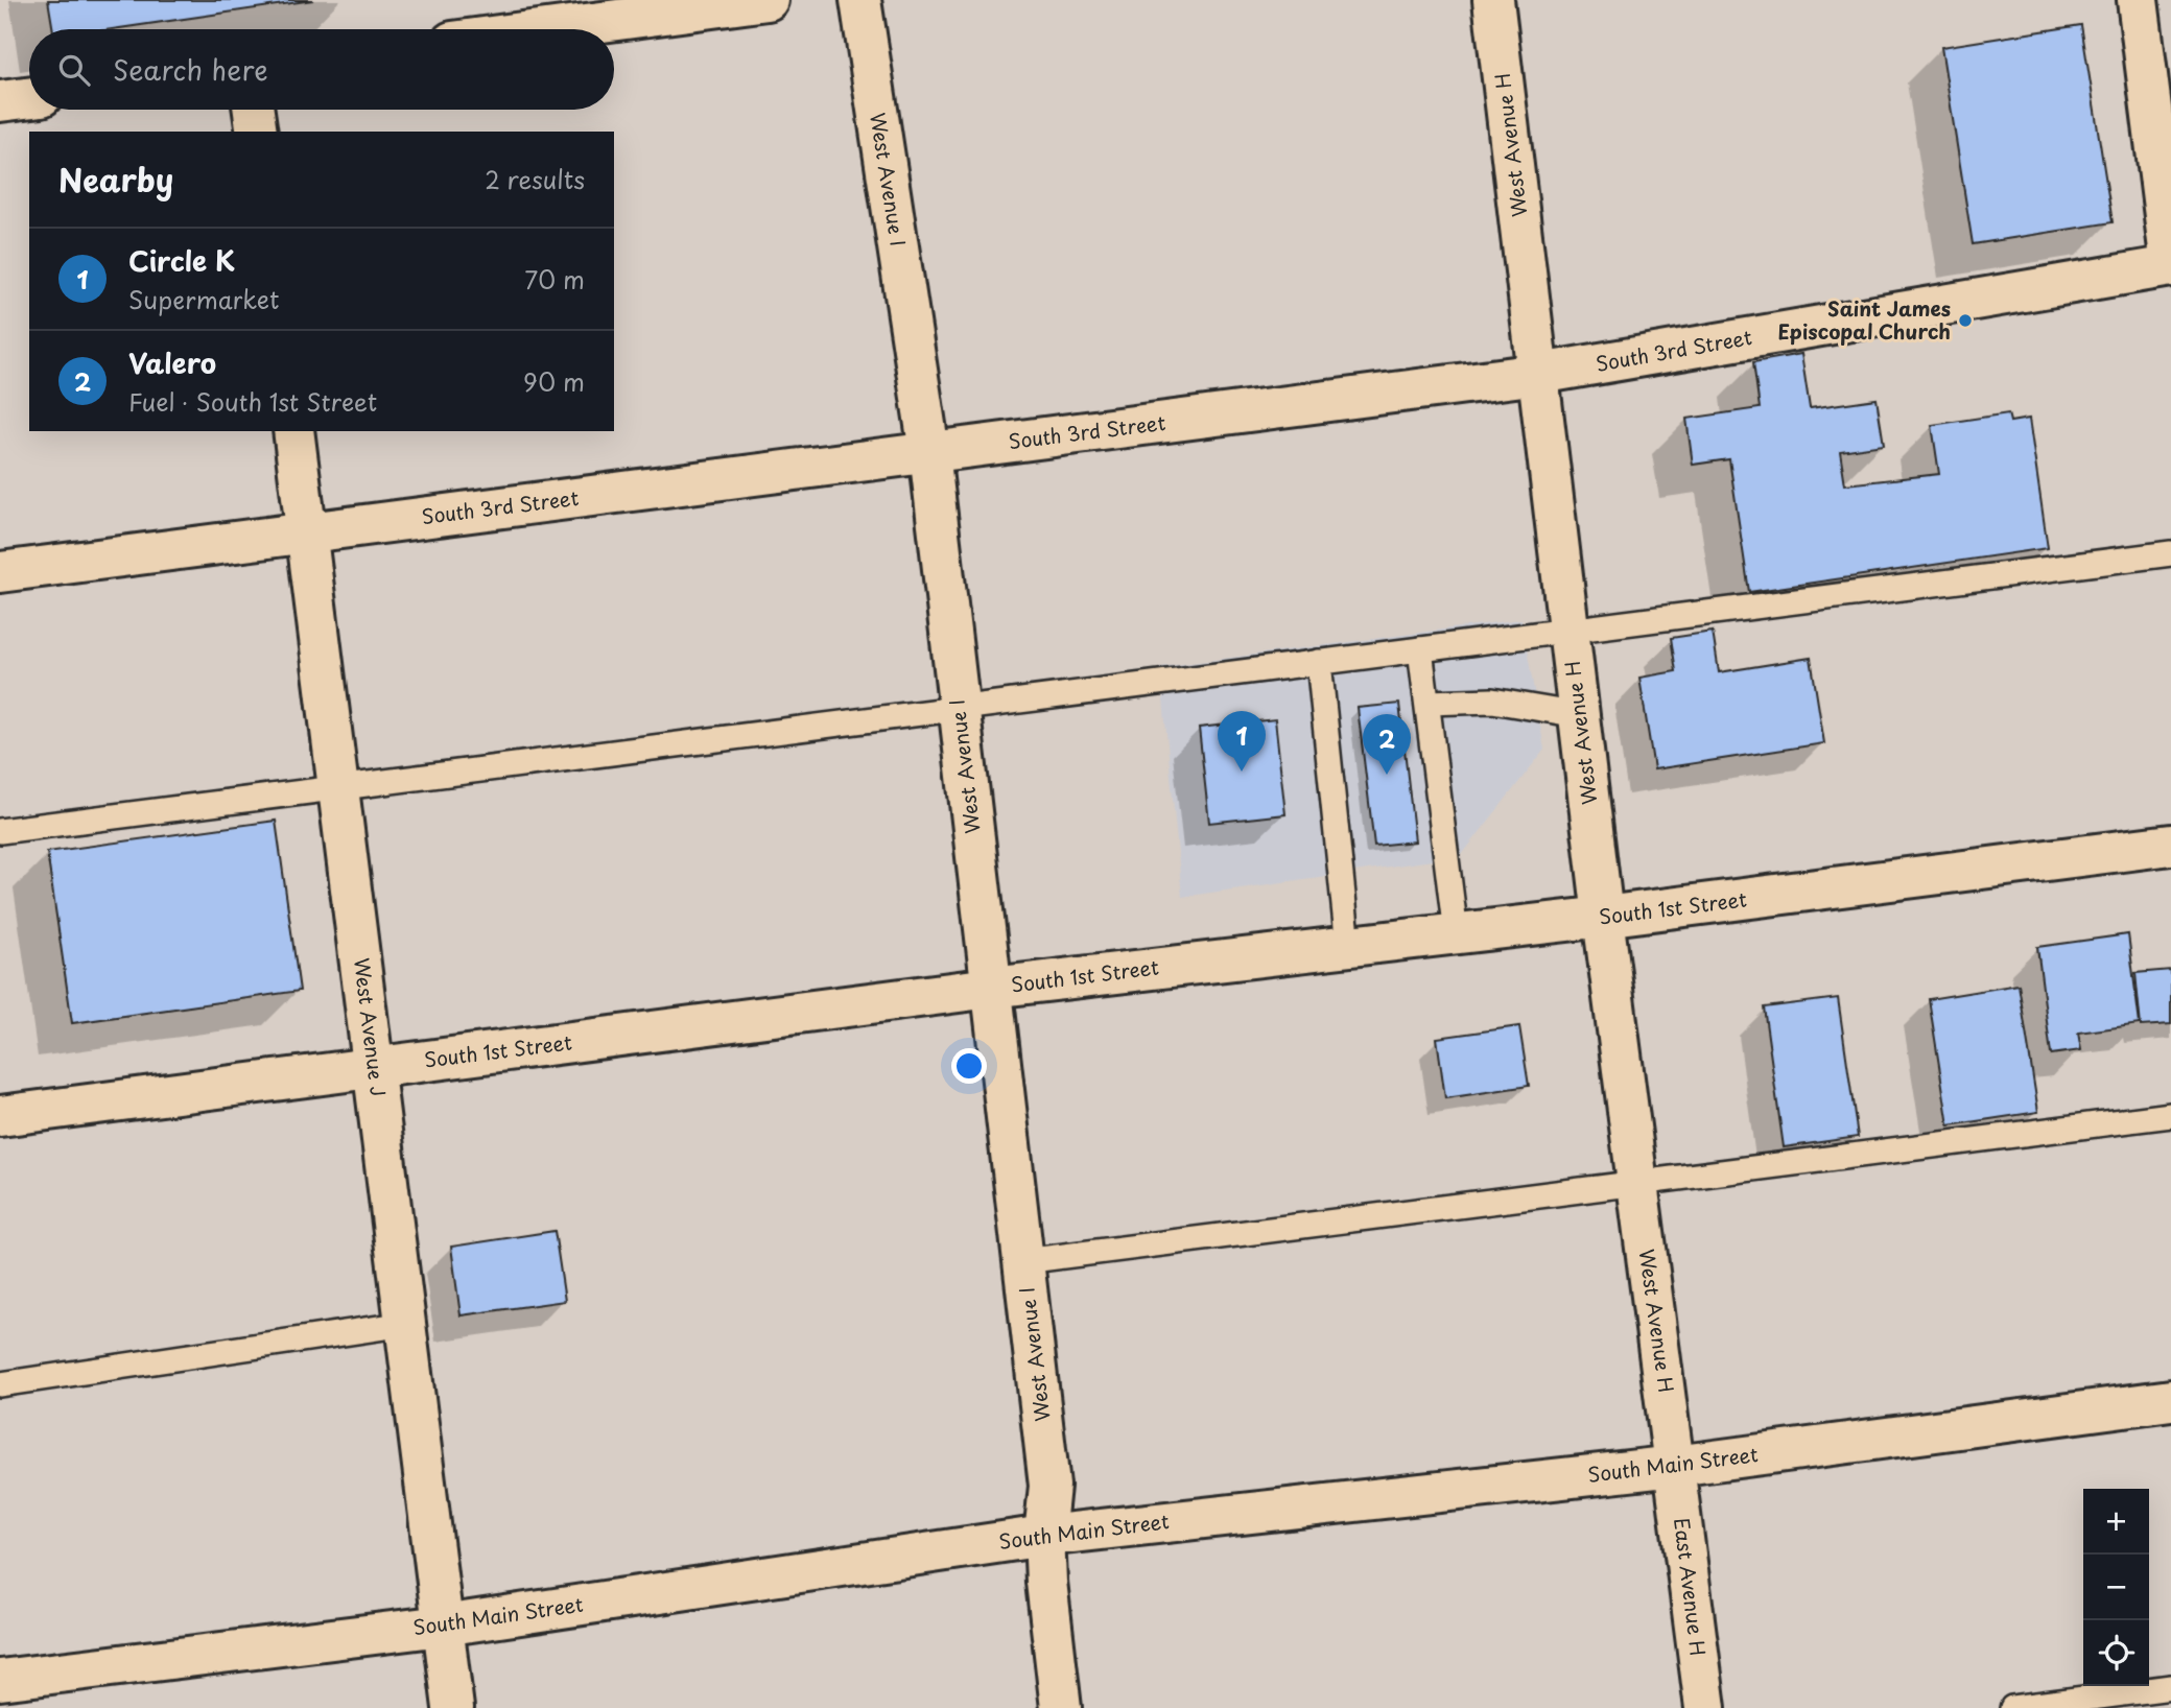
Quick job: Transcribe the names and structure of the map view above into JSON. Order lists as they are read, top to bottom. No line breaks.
{"streets":{"street":["West Avenue H","West Avenue I","South 3rd Street","South 1st Street","West Avenue J","South Main Street","East Avenue H"]},"crossings":[["West Avenue H","South 3rd Street"],["West Avenue H","South 1st Street"],["West Avenue H","South Main Street"],["West Avenue H","East Avenue H"],["West Avenue I","South 3rd Street"],["West Avenue I","South 1st Street"],["West Avenue I","South Main Street"],["South 3rd Street","West Avenue J"],["South 1st Street","West Avenue J"],["West Avenue J","South Main Street"],["South Main Street","East Avenue H"]],"places":["Saint James Episcopal Church"],"page":{"search":"Search here","heading":["Nearby","2 results"],"list":[{"mark":"1","name":"Circle K","note":"Supermarket","value":"70 m"},{"mark":"2","name":"Valero","note":"Fuel · South 1st Street","value":"90 m"}],"pins":["1","2"],"map_buttons":["+","−"]}}
